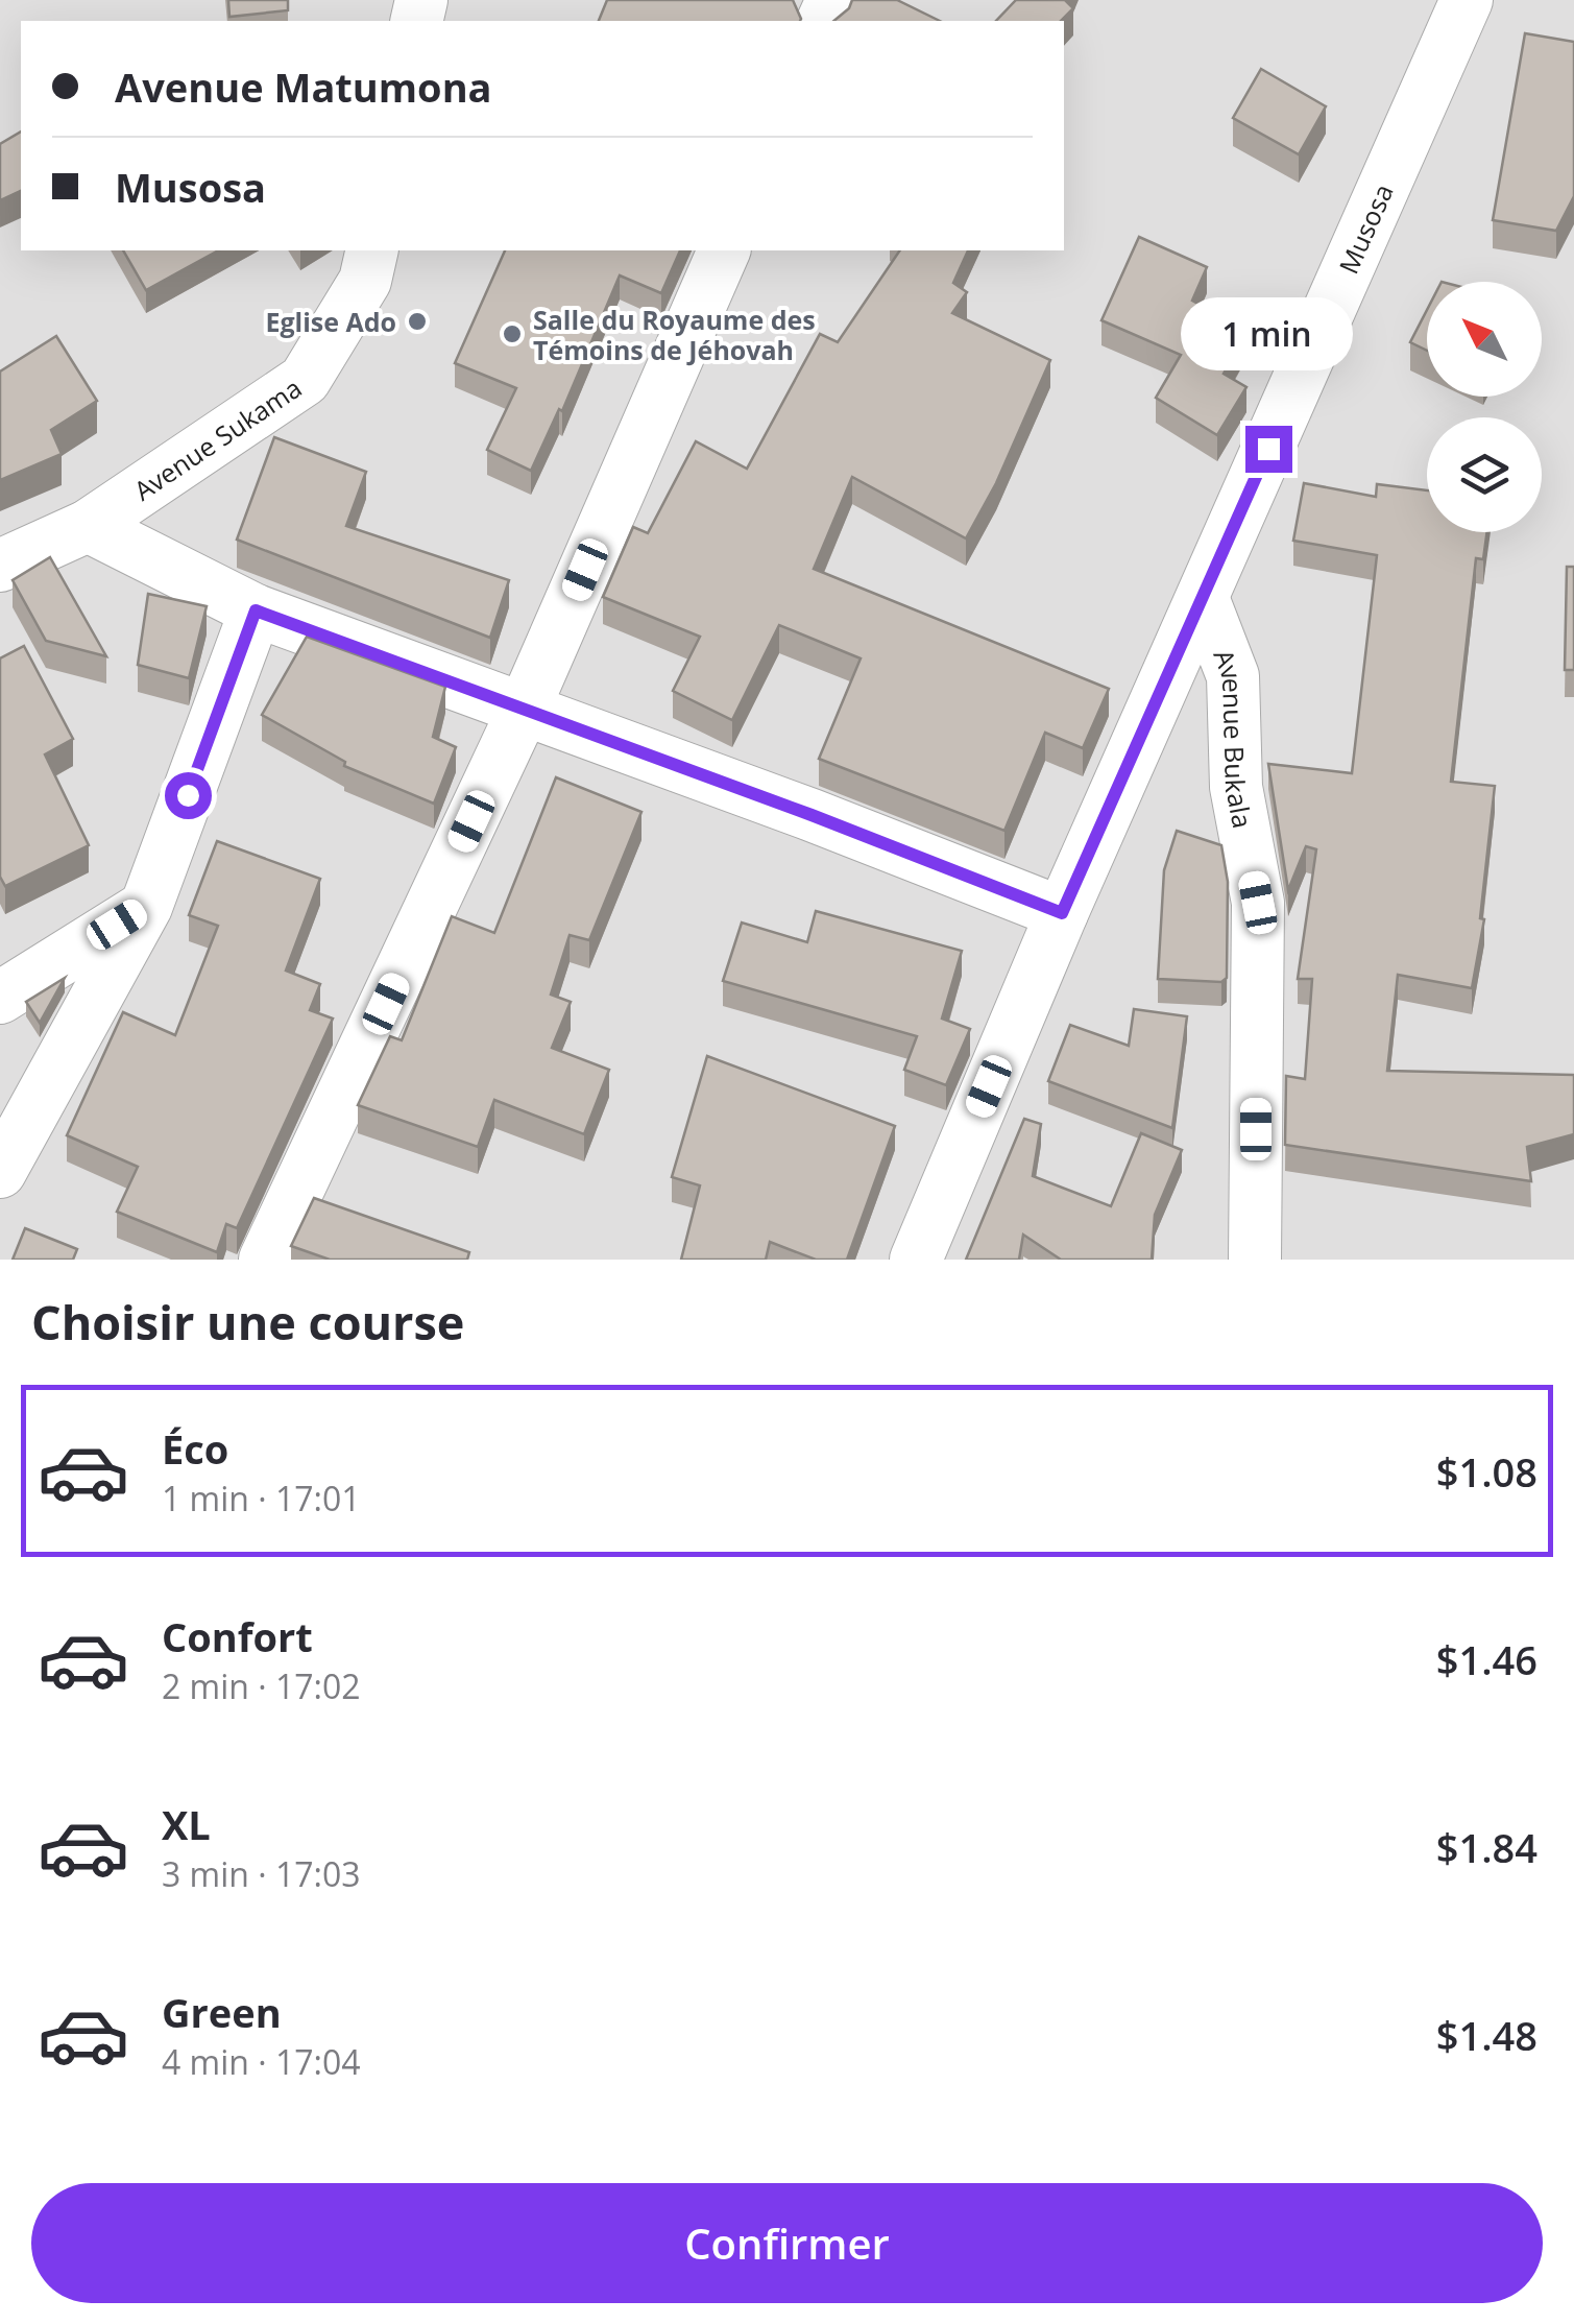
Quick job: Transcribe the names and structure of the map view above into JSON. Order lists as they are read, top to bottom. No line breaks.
{"streets":{"street":["Musosa","Avenue Sukama","Avenue Bukala"]},"crossings":[["Musosa","Avenue Bukala"]],"places":["Eglise Ado","Salle du Royaume des Témoins de Jéhovah"],"north":"top left","page":{"banner":["Avenue Matumona","Musosa"],"bubble":"1 min","heading":"Choisir une course","list":[{"name":"Éco","note":"1 min · 17:01","value":"$1.08"},{"name":"Confort","note":"2 min · 17:02","value":"$1.46"},{"name":"XL","note":"3 min · 17:03","value":"$1.84"},{"name":"Green","note":"4 min · 17:04","value":"$1.48"}],"buttons":"Confirmer"}}
